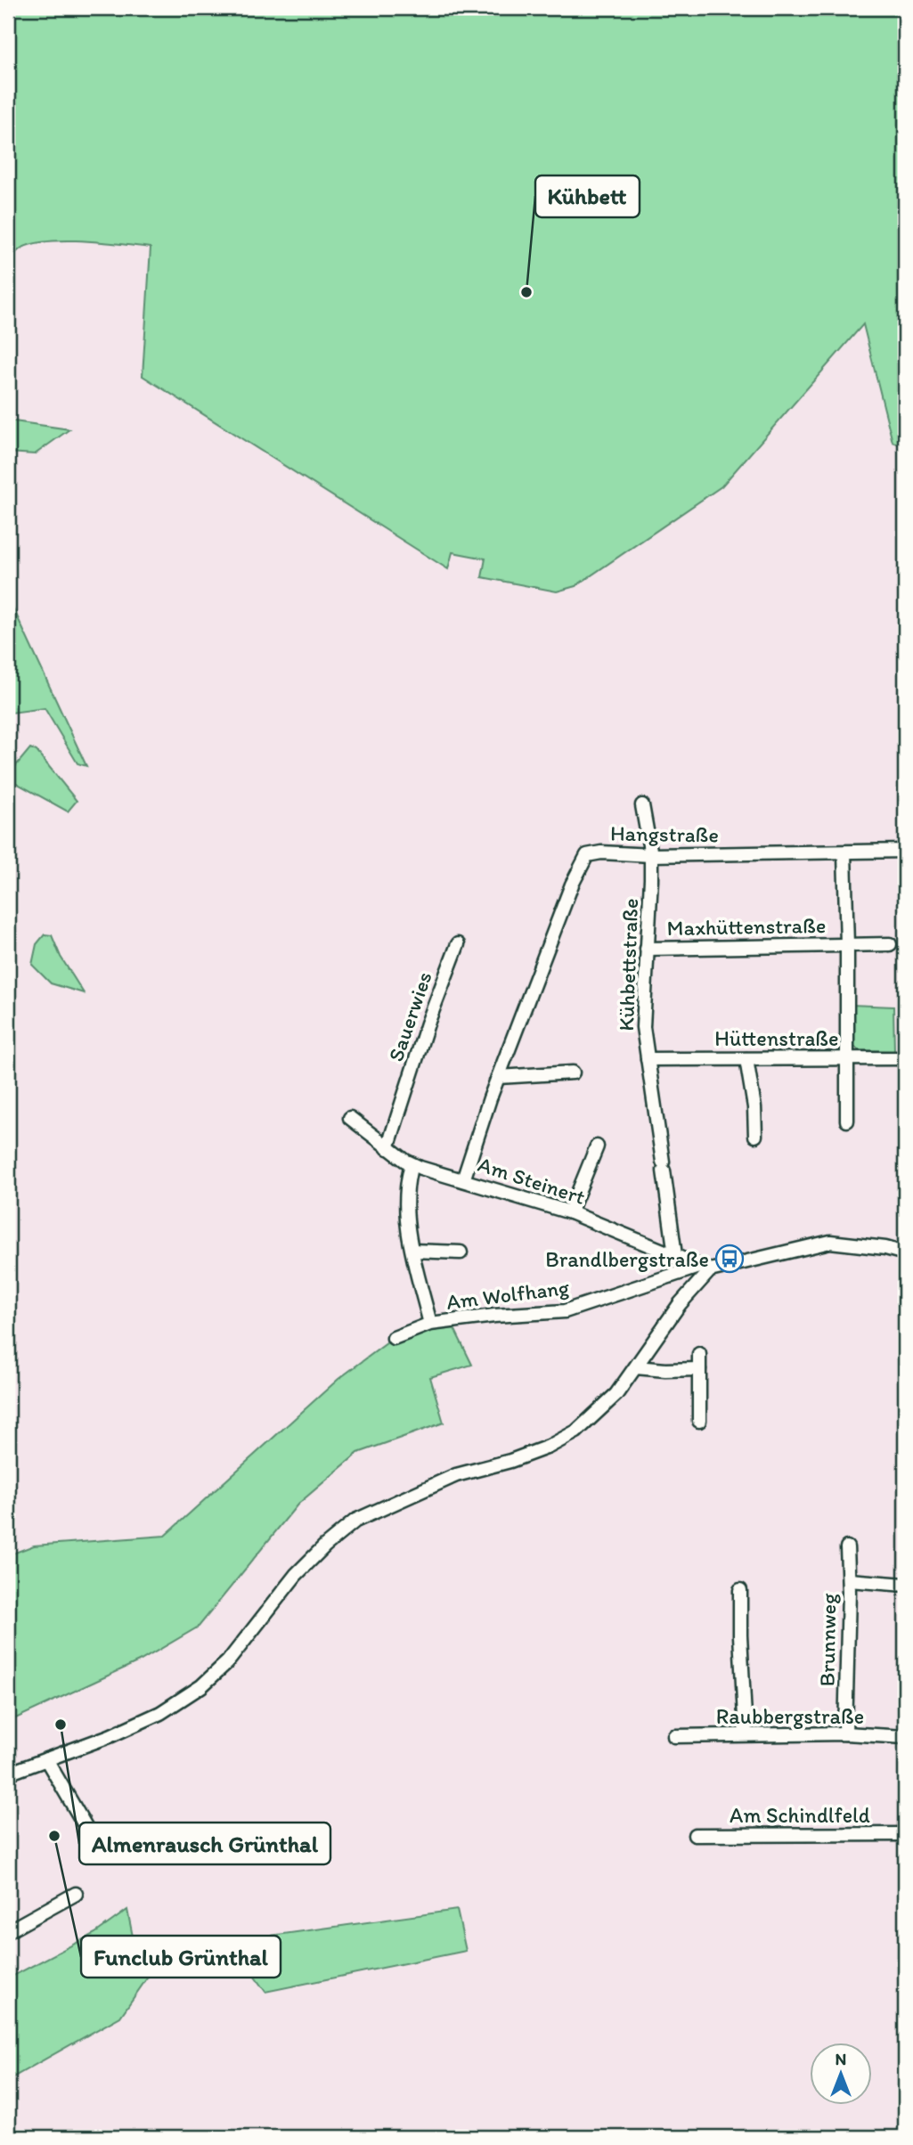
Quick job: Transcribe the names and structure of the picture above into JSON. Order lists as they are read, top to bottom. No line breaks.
{"streets":{"street":["Hangstraße","Maxhüttenstraße","Kühbettstraße","Sauerwies","Hüttenstraße","Am Steinert","Am Wolfhang","Brunnweg","Raubbergstraße","Am Schindlfeld"]},"crossings":[["Hangstraße","Maxhüttenstraße"],["Hangstraße","Kühbettstraße"],["Hangstraße","Am Steinert"],["Maxhüttenstraße","Kühbettstraße"],["Maxhüttenstraße","Hüttenstraße"],["Kühbettstraße","Hüttenstraße"],["Kühbettstraße","Am Steinert"],["Sauerwies","Am Steinert"],["Am Steinert","Am Wolfhang"],["Brunnweg","Raubbergstraße"]],"places":{"other":["Kühbett","Almenrausch Grünthal","Funclub Grünthal"],"bus stop":["Brandlbergstraße"]},"north":"top"}
